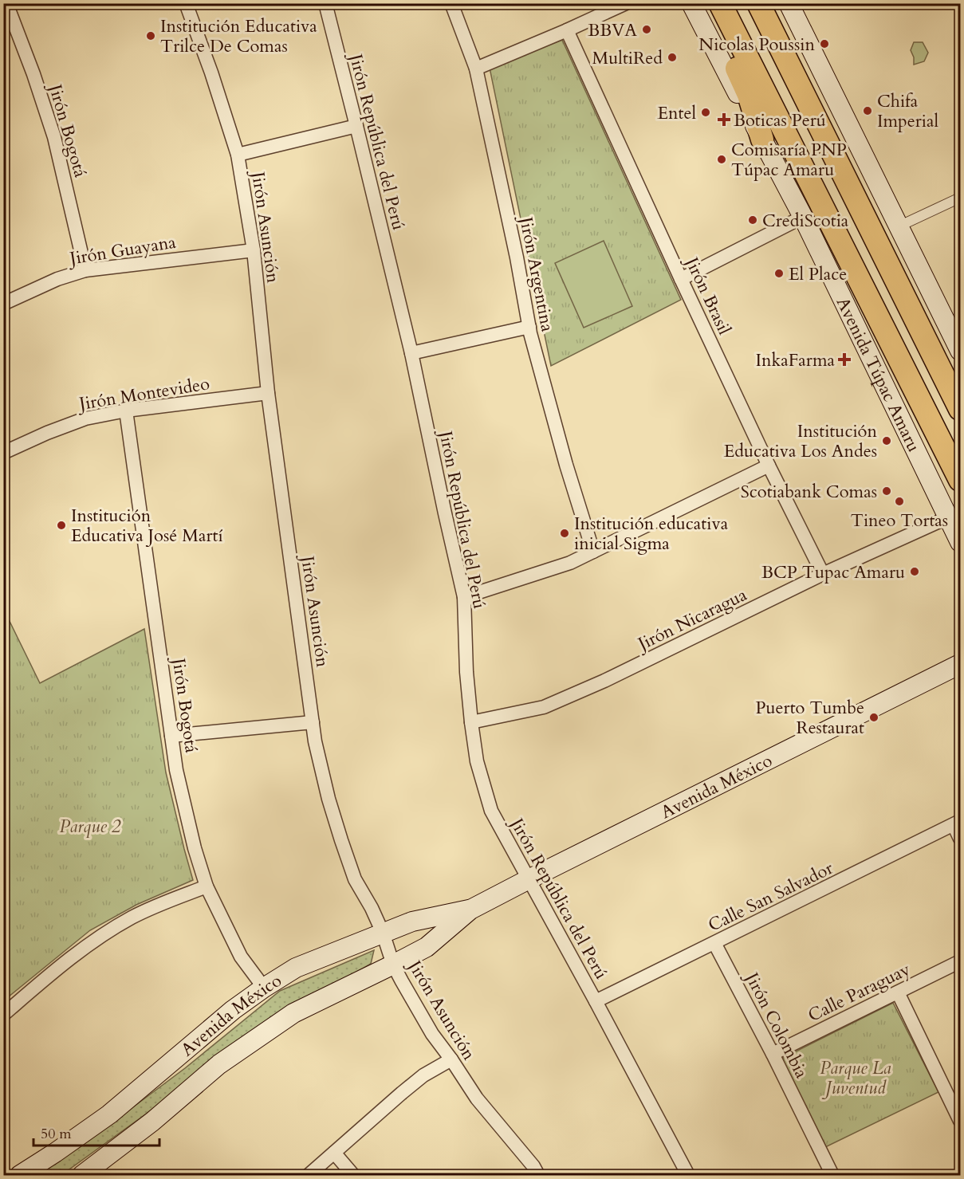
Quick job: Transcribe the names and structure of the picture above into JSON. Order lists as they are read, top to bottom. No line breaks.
{"streets":{"highway":["Avenida Túpac Amaru"],"main road":["Avenida México"],"street":["Jirón Bogotá","Jirón República del Perú","Jirón Asunción","Jirón Guayana","Jirón Argentina","Jirón Brasil","Jirón Montevideo","Jirón Nicaragua","Calle San Salvador","Calle Paraguay","Jirón Colombia"]},"crossings":[["Jirón Bogotá","Jirón Guayana"],["Jirón Bogotá","Jirón Montevideo"],["Jirón Bogotá","Avenida México"],["Jirón República del Perú","Jirón Nicaragua"],["Jirón República del Perú","Avenida México"],["Jirón República del Perú","Calle San Salvador"],["Jirón Asunción","Jirón Guayana"],["Jirón Asunción","Jirón Montevideo"],["Jirón Asunción","Avenida México"],["Jirón Brasil","Jirón Nicaragua"],["Avenida Túpac Amaru","Jirón Nicaragua"],["Calle San Salvador","Jirón Colombia"],["Calle Paraguay","Jirón Colombia"]],"parks":["Parque 2","Parque La Juventud"],"places":{"other":["BBVA","Institución Educativa Trilce De Comas","Nicolas Poussin","MultiRed","Chifa Imperial","Entel","Comisaría PNP Túpac Amaru","CrediScotia","El Place","Institución Educativa Los Andes","Scotiabank Comas","Tineo Tortas","Institución Educativa José Martí","Institución educativa inicial Sigma","BCP Tupac Amaru","Puerto Tumbe Restaurat"],"health":["Boticas Perú","InkaFarma"]},"scale_bar":"50 m"}
